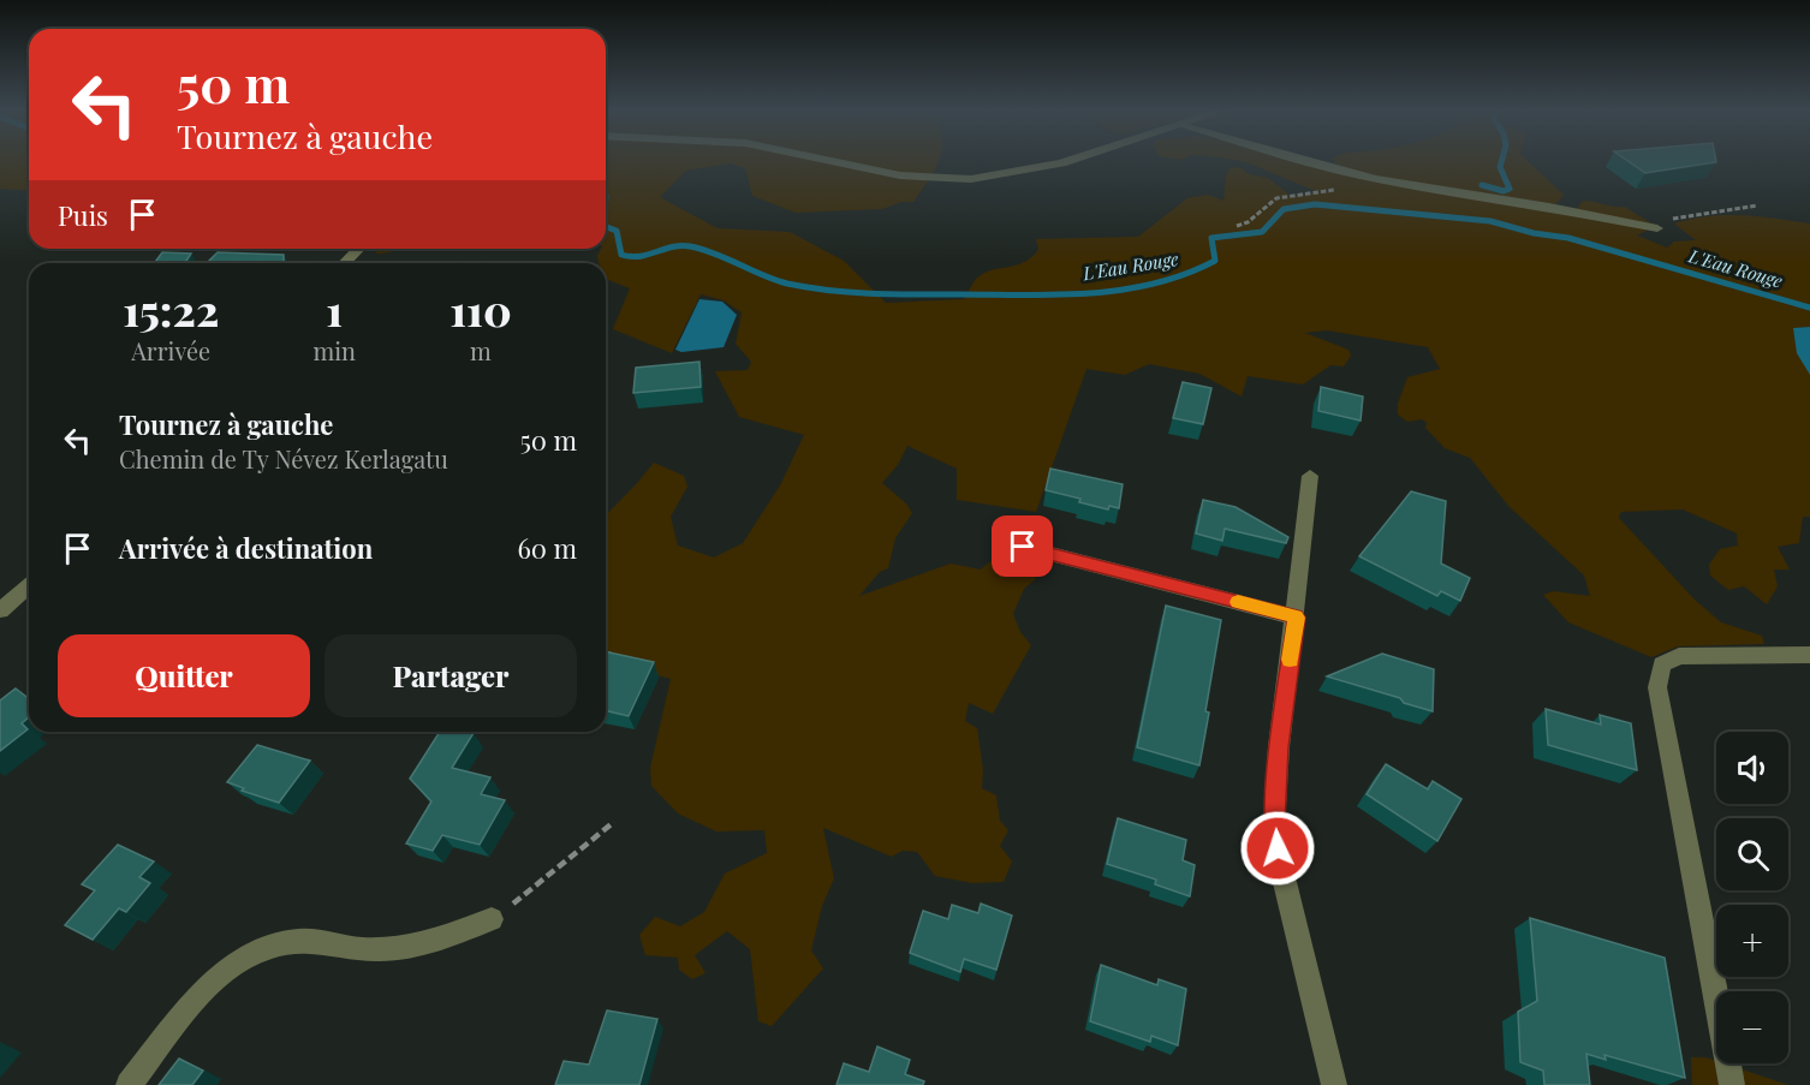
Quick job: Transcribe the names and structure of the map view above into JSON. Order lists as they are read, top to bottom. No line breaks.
{"water":["L'Eau Rouge"],"page":{"turn":["50 m","Tournez à gauche"],"then":"Puis","eta":["15:22","Arrivée","1","min","110","m"],"list":[{"name":"Tournez à gauche","note":"Chemin de Ty Névez Kerlagatu","value":"50 m"},{"name":"Arrivée à destination","value":"60 m"}],"buttons":["Quitter","Partager"],"map_buttons":["+","−"]}}
